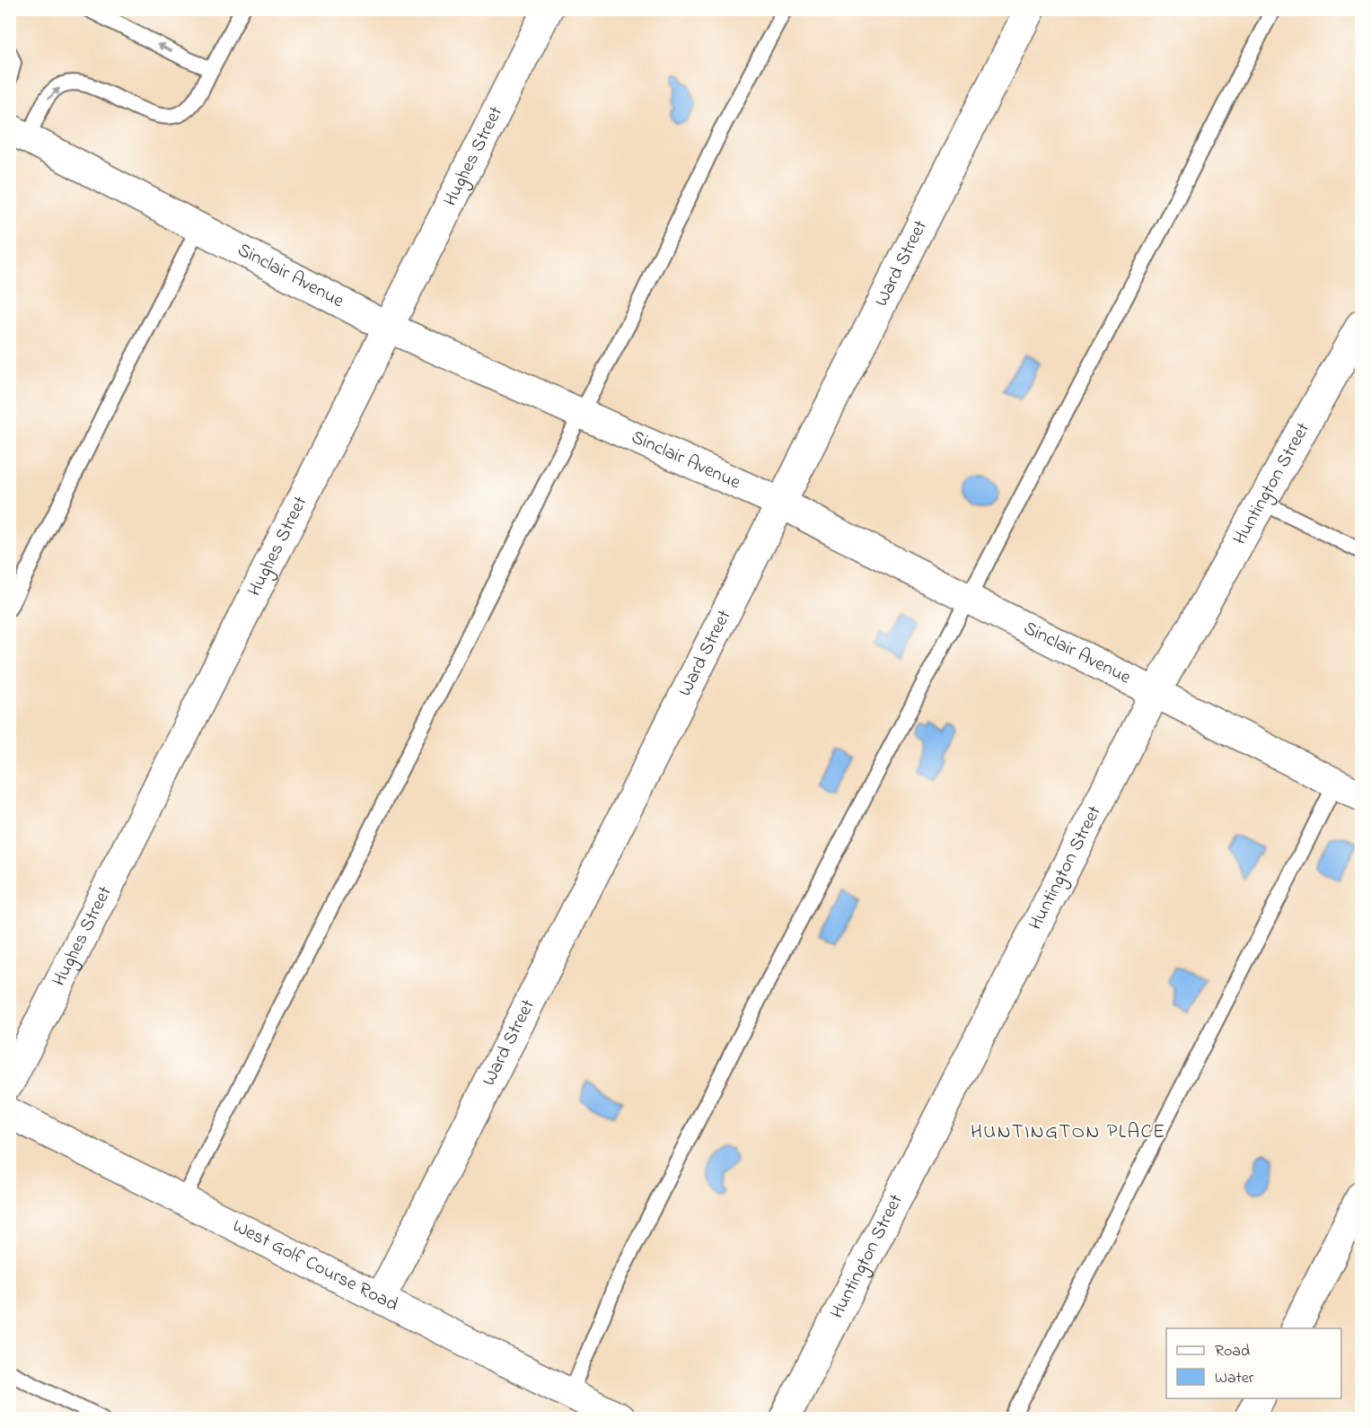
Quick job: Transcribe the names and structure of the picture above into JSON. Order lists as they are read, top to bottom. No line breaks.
{"streets":{"street":["Hughes Street","Ward Street","Sinclair Avenue","Huntington Street","West Golf Course Road"]},"crossings":[["Hughes Street","Sinclair Avenue"],["Ward Street","Sinclair Avenue"],["Ward Street","West Golf Course Road"],["Sinclair Avenue","Huntington Street"]],"districts":["HUNTINGTON PLACE"],"legend":["Road","Water"]}
